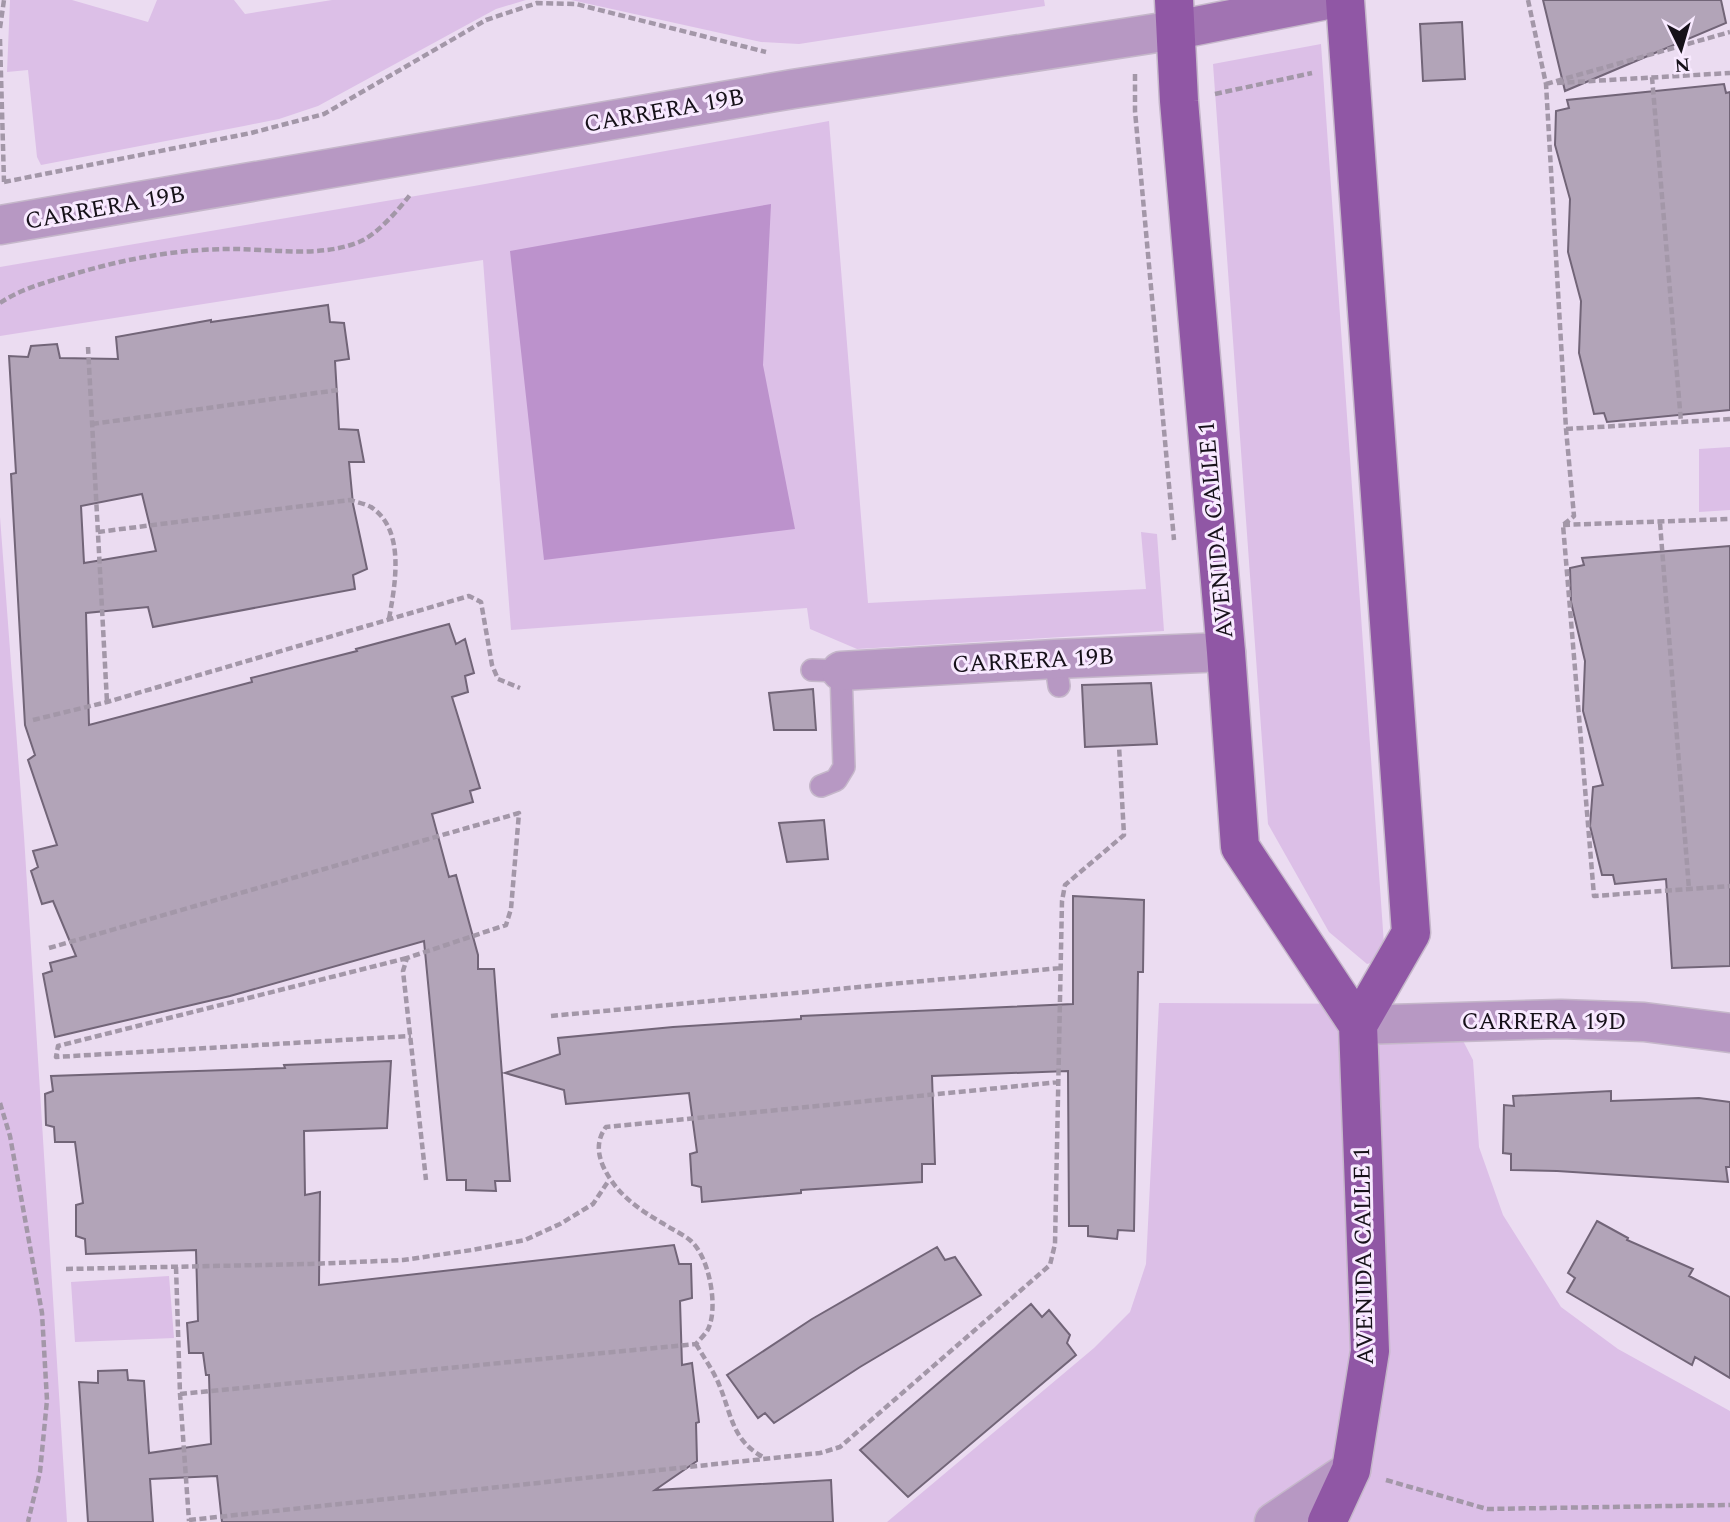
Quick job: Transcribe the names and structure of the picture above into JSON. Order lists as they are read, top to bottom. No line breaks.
{"streets":{"main road":["CARRERA 19B","AVENIDA CALLE 1"],"street":["CARRERA 19D"]},"crossings":[["CARRERA 19B","AVENIDA CALLE 1"],["AVENIDA CALLE 1","CARRERA 19D"]],"north":"bottom"}
